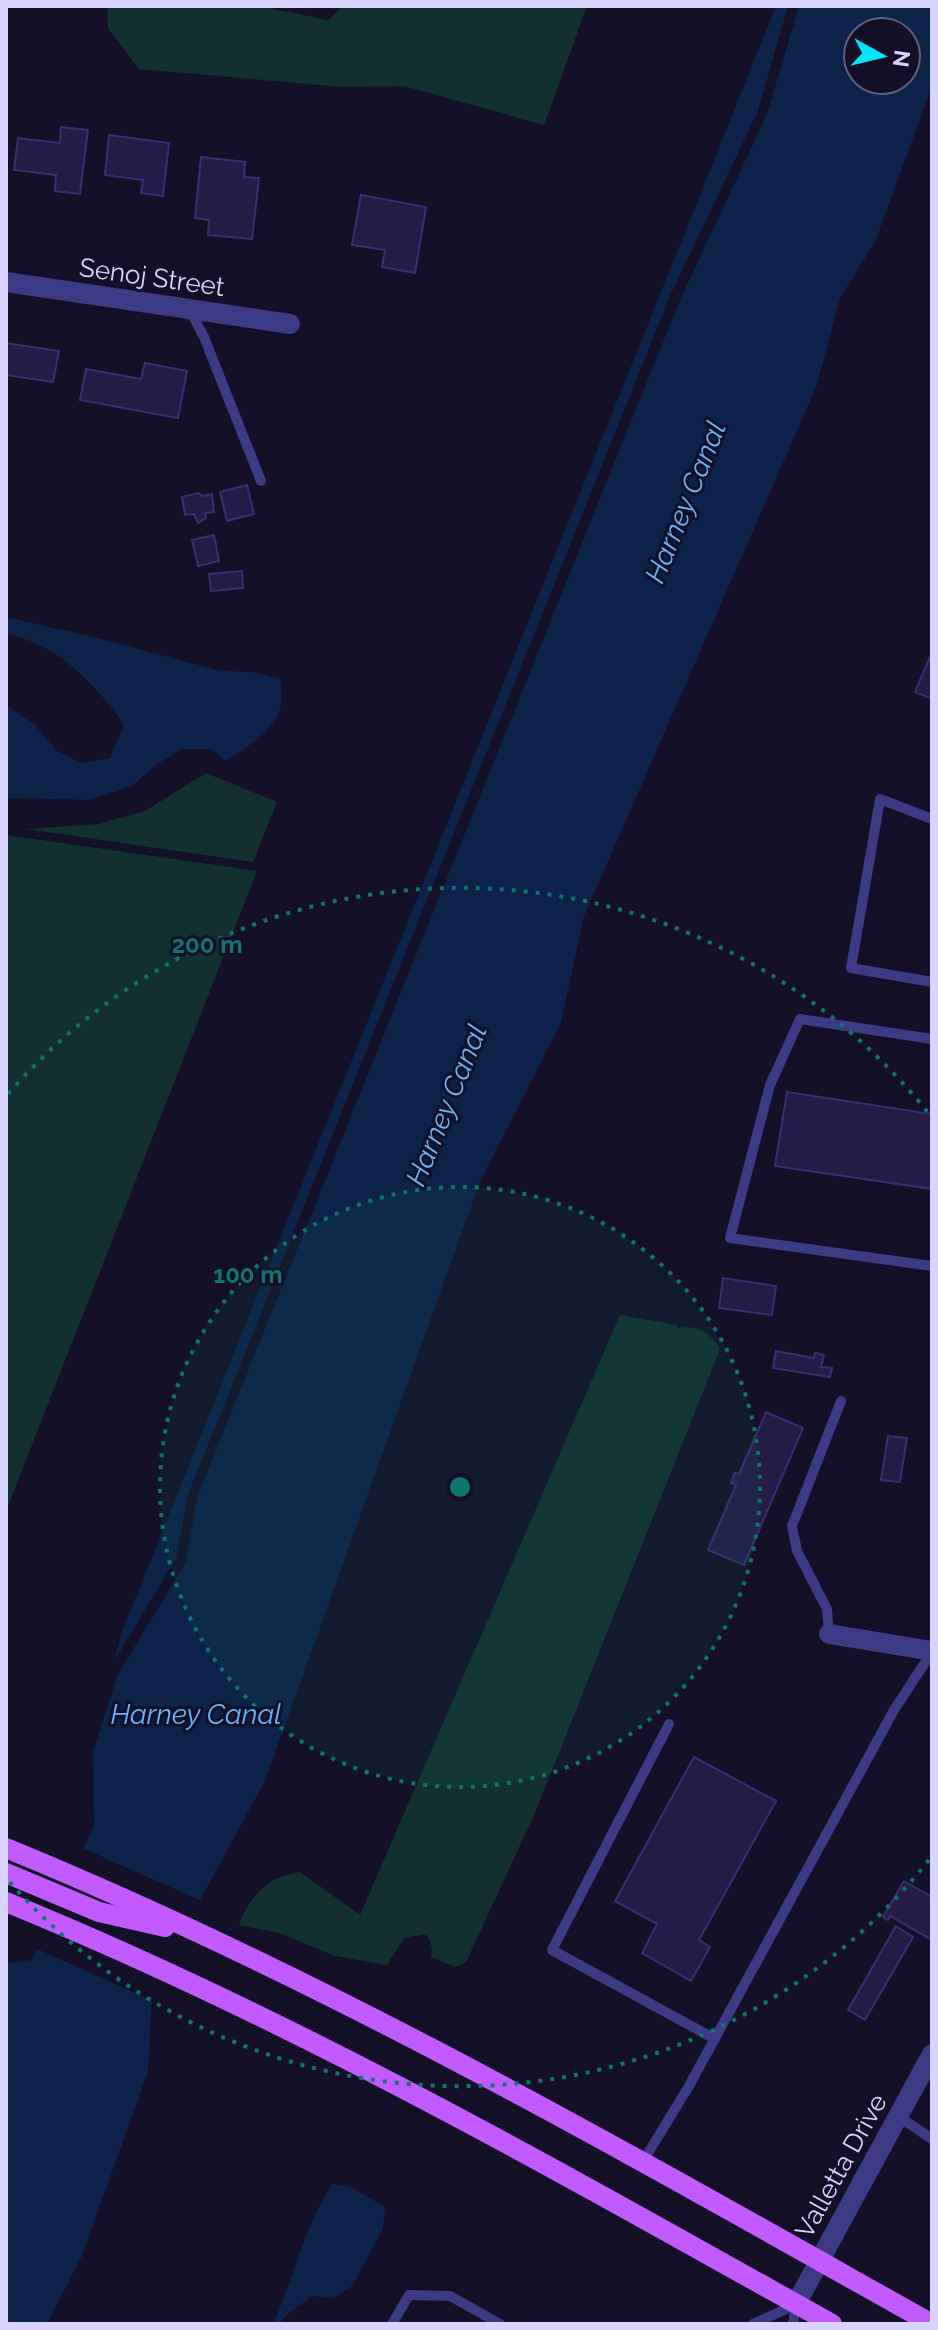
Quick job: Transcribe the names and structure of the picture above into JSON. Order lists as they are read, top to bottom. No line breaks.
{"streets":{"street":["Senoj Street","Valletta Drive"]},"water":["Harney Canal"],"north":"right","rings":["200 m","100 m"]}
